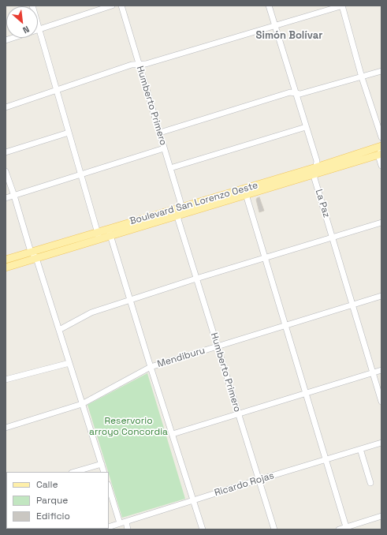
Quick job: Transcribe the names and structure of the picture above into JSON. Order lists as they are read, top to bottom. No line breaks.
{"streets":{"main road":["Boulevard San Lorenzo Oeste"],"street":["Humberto Primero","La Paz","Mendiburu","Ricardo Rojas"]},"crossings":[["Humberto Primero","Boulevard San Lorenzo Oeste"],["Humberto Primero","Mendiburu"],["Humberto Primero","Ricardo Rojas"],["Boulevard San Lorenzo Oeste","La Paz"],["La Paz","Mendiburu"]],"districts":["Simón Bolívar"],"parks":["Reservorio arroyo Concordia"],"legend":["Calle","Parque","Edificio"],"north":"bottom right"}
